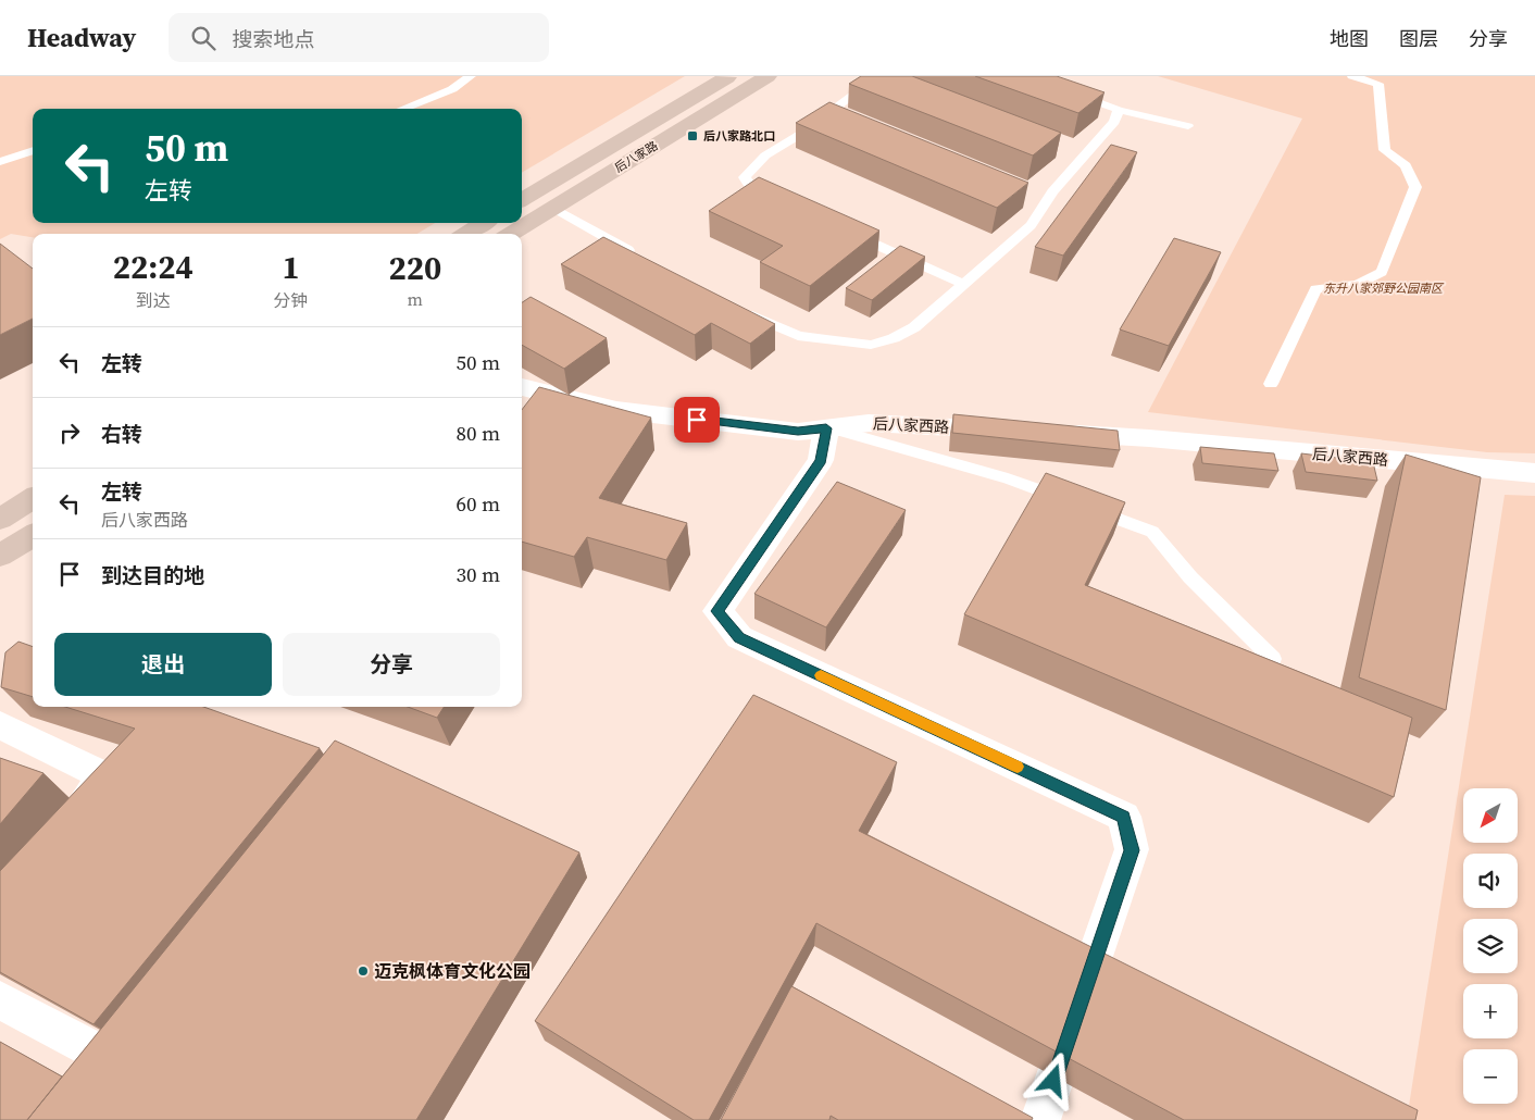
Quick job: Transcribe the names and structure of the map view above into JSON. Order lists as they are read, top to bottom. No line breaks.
{"streets":{"main road":["后八家路"],"street":["后八家西路"]},"parks":["东升八家郊野公园南区"],"places":{"transit":["后八家路北口"],"other":["迈克枫体育文化公园"]},"north":"bottom left","page":{"header":"Headway","search":"搜索地点","nav":["地图","图层","分享"],"turn":["50 m","左转"],"eta":["22:24","到达","1","分钟","220","m"],"list":[{"name":"左转","value":"50 m"},{"name":"右转","value":"80 m"},{"name":"左转","note":"后八家西路","value":"60 m"},{"name":"到达目的地","value":"30 m"}],"buttons":["退出","分享"],"map_buttons":["+","−"]}}
